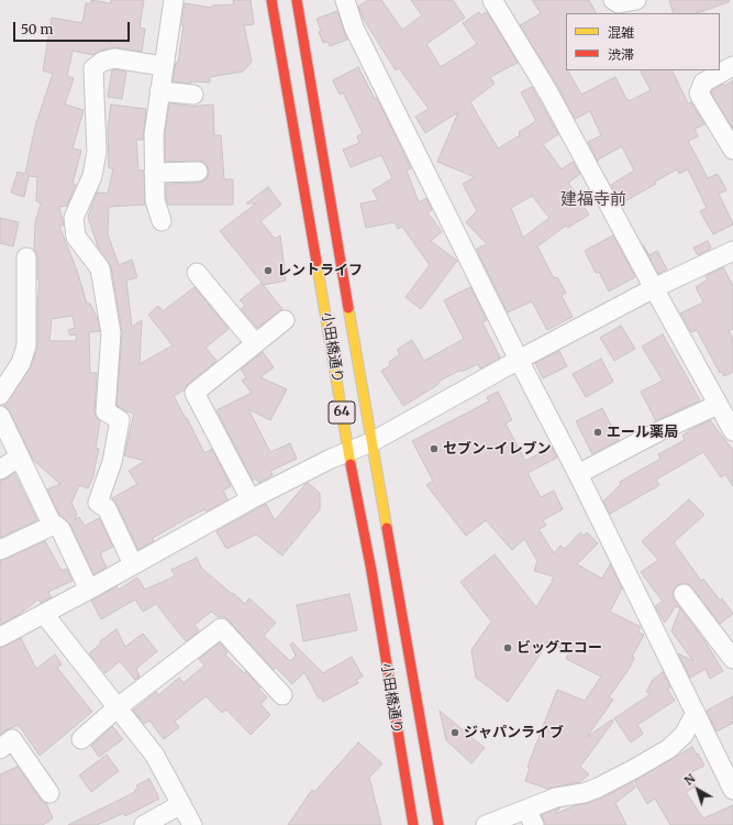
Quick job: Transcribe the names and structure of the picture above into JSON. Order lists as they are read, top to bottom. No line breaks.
{"streets":{"main road":["小田橋通り","64"]},"districts":["建福寺前"],"places":["レントライフ","エール薬局","セブン-イレブン","ビッグエコー","ジャパンライブ"],"legend":["混雑","渋滞"],"scale_bar":"50 m","north":"top left"}
